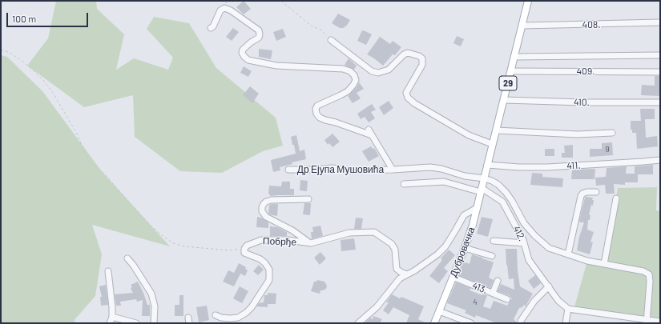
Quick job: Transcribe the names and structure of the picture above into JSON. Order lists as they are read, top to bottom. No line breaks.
{"streets":{"main road":["29","Дубровачка"],"street":["408.","409.","410.","411.","Др Ејупа Мушовића","412.","Побрђе","413."]},"crossings":[["408.","29"],["409.","29"],["29","410."],["29","411."],["29","Др Ејупа Мушовића"],["29","Дубровачка"],["Др Ејупа Мушовића","Дубровачка"],["412.","Дубровачка"],["Дубровачка","413."]],"house_numbers":["9","4"],"scale_bar":"100 m"}
